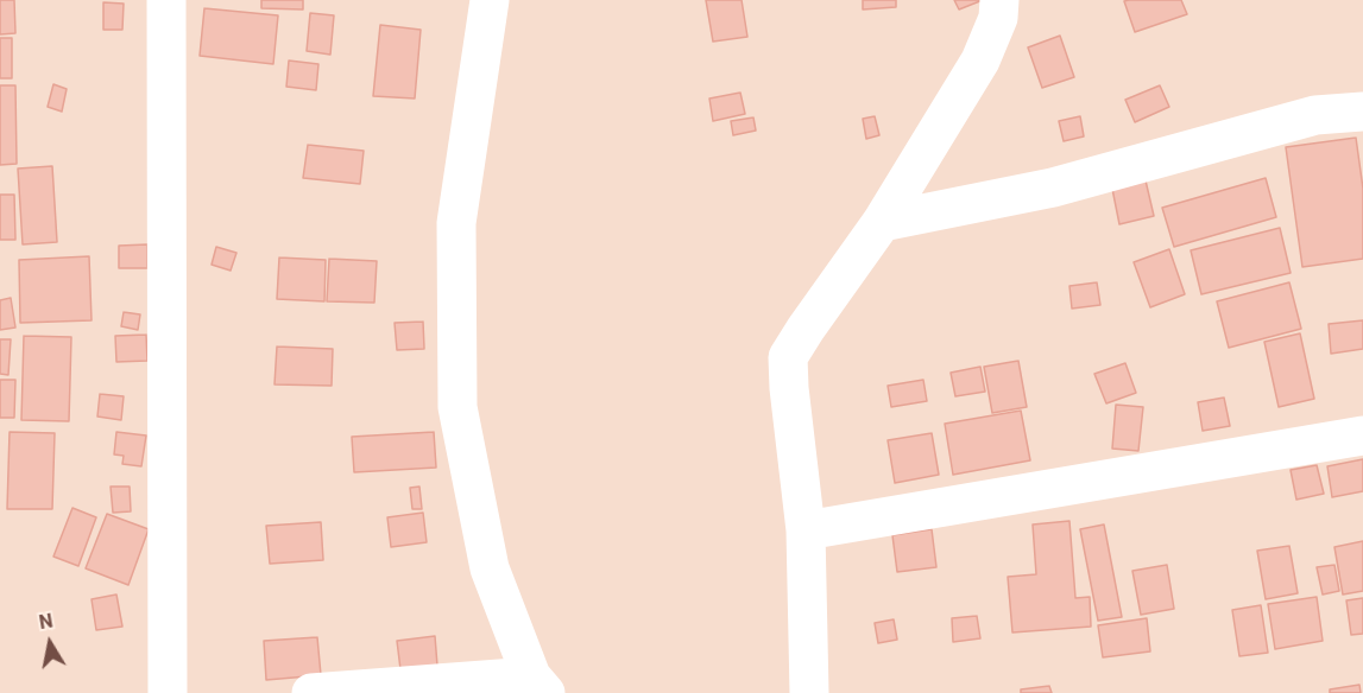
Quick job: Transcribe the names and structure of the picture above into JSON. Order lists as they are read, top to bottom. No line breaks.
{"north":"top"}
